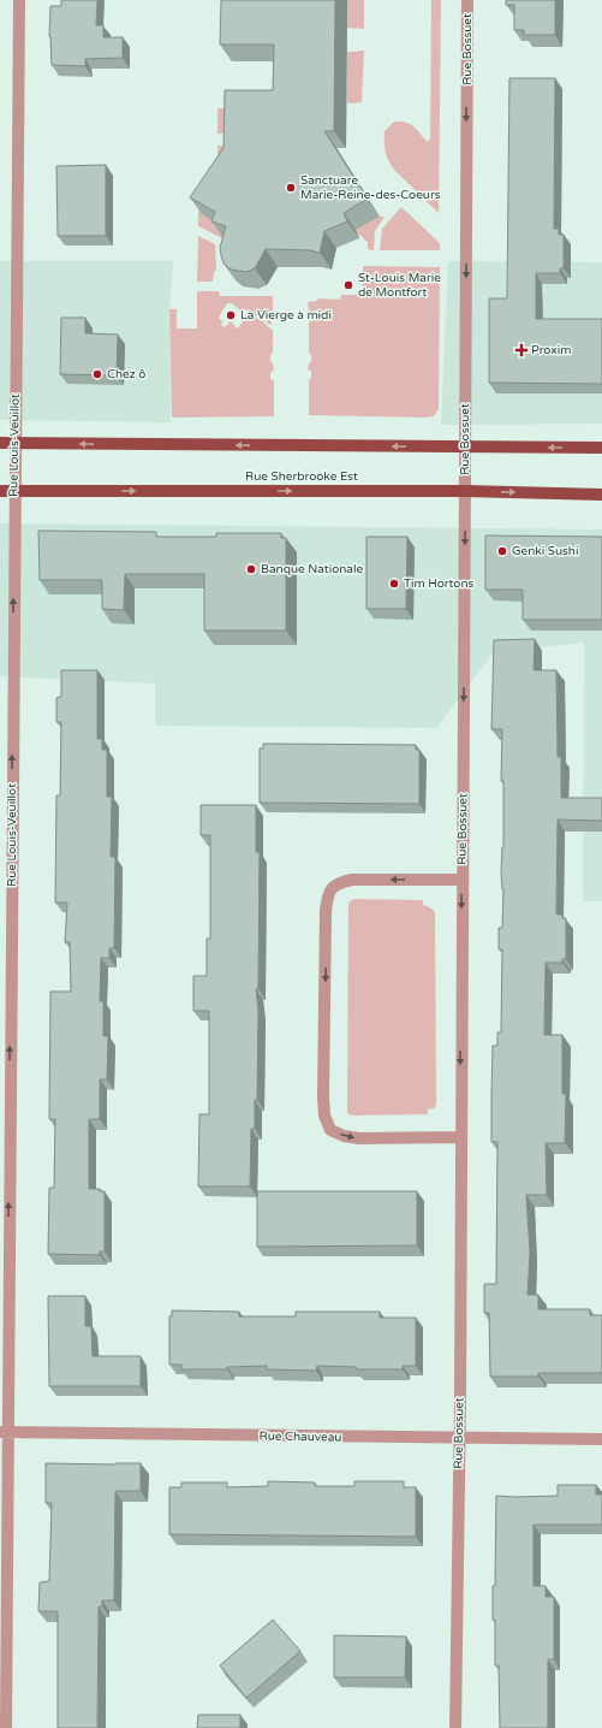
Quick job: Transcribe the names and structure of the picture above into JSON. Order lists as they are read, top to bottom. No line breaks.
{"streets":{"main road":["Rue Sherbrooke Est"],"street":["Rue Bossuet","Rue Louis-Veuillot","Rue Chauveau"]},"crossings":[["Rue Bossuet","Rue Sherbrooke Est"],["Rue Bossuet","Rue Chauveau"],["Rue Louis-Veuillot","Rue Sherbrooke Est"],["Rue Louis-Veuillot","Rue Chauveau"]],"one_way":["Rue Bossuet","Rue Louis-Veuillot"],"places":{"other":["Sanctuare Marie-Reine-des-Coeurs","St-Louis Marie de Montfort","La Vierge à midi","Chez ô","Genki Sushi","Banque Nationale","Tim Hortons"],"health":["Proxim"]}}
